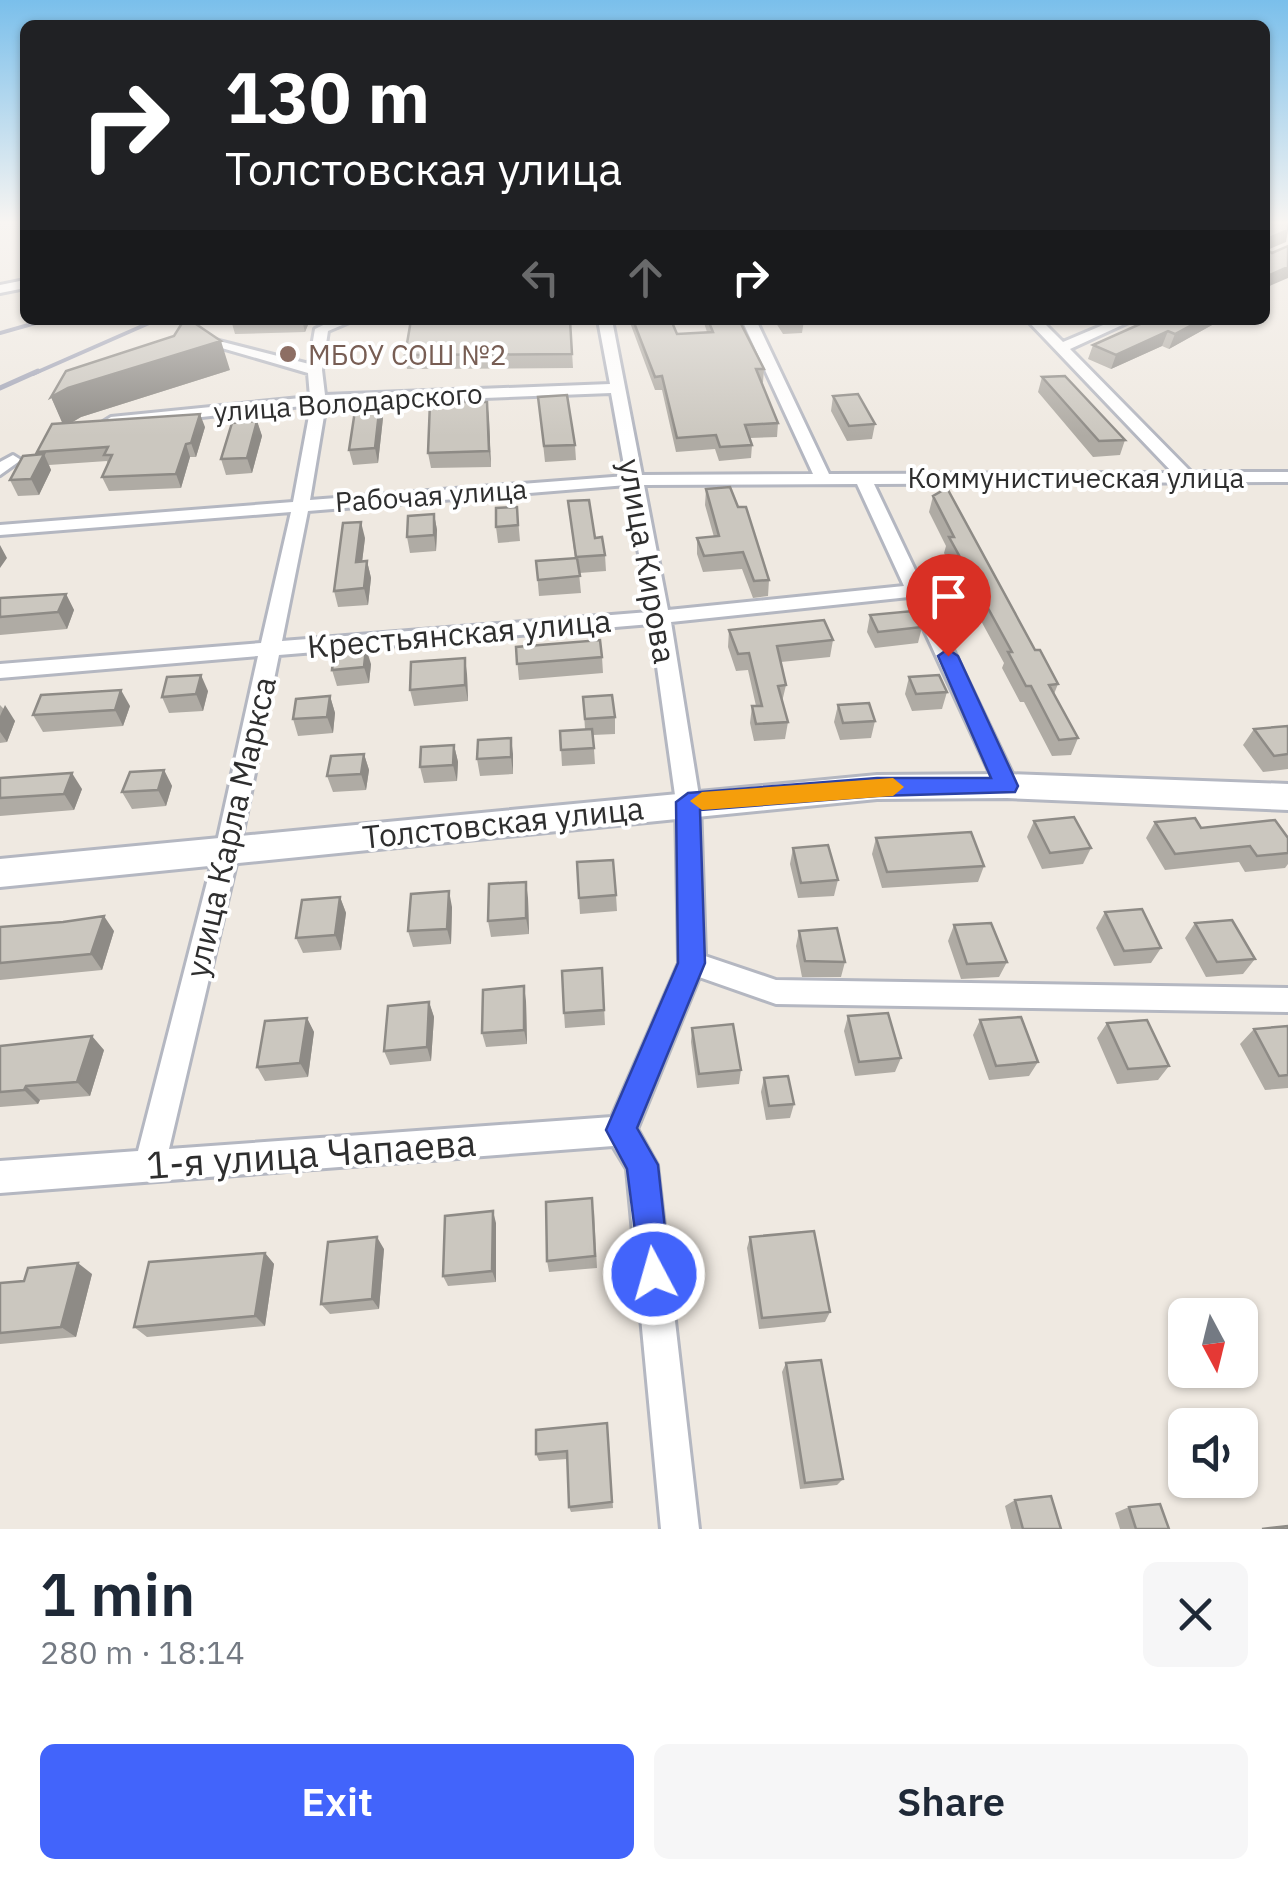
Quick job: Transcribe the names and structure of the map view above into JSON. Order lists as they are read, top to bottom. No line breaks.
{"streets":{"main road":["Толстовская улица"],"street":["улица Володарского","Коммунистическая улица","Рабочая улица","улица Кирова","Крестьянская улица","улица Карла Маркса","1-я улица Чапаева"]},"crossings":[["улица Володарского","улица Кирова"],["улица Володарского","улица Карла Маркса"],["Коммунистическая улица","Рабочая улица"],["Рабочая улица","улица Кирова"],["Рабочая улица","улица Карла Маркса"],["улица Кирова","Крестьянская улица"],["улица Кирова","Толстовская улица"],["Крестьянская улица","улица Карла Маркса"],["Толстовская улица","улица Карла Маркса"],["улица Карла Маркса","1-я улица Чапаева"]],"places":["МБОУ СОШ №2"],"north":"bottom","page":{"turn":["130 m","Толстовская улица"],"heading":["1 min","280 m · 18:14"],"buttons":["Exit","Share"]}}
